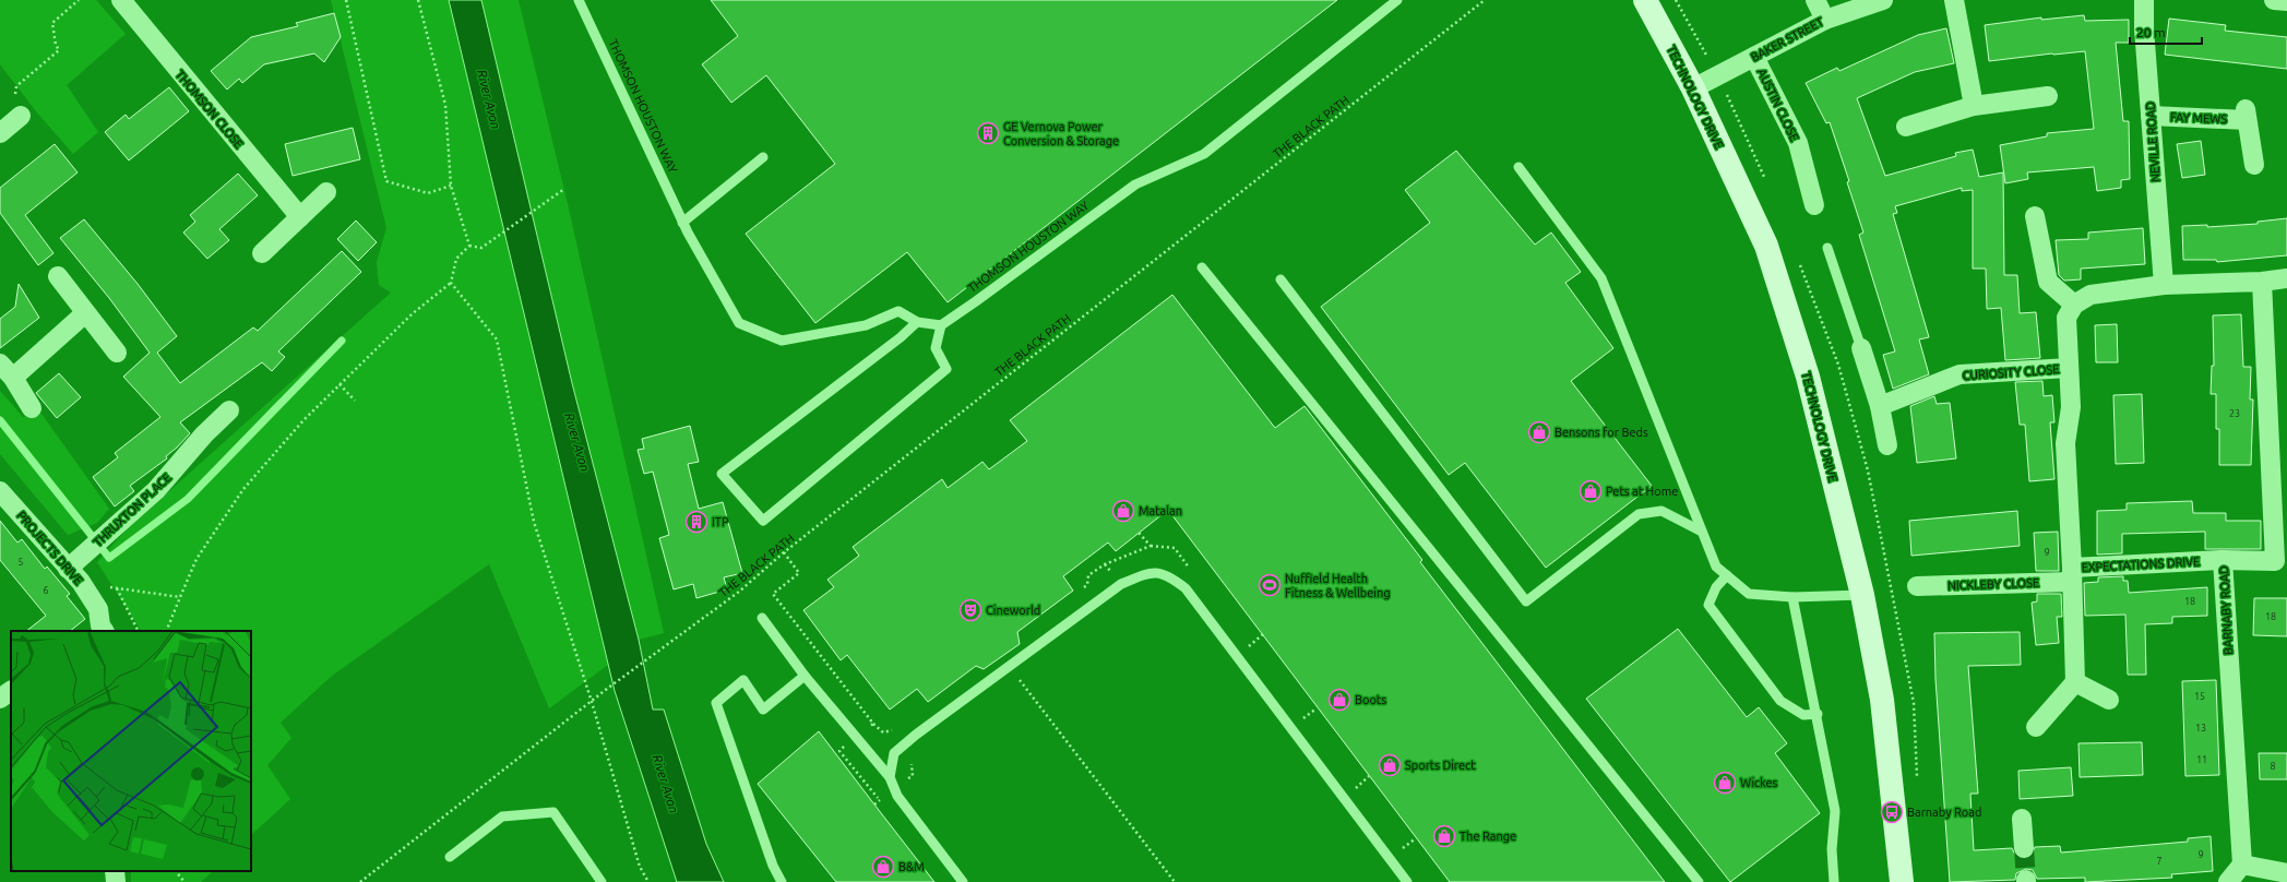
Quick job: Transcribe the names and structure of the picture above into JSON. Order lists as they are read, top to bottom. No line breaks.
{"streets":{"street":["BAKER STREET","TECHNOLOGY DRIVE","AUSTIN CLOSE","THOMSON CLOSE","FAY MEWS","NEVILLE ROAD","CURIOSITY CLOSE","THRUXTON PLACE","PROJECTS DRIVE","EXPECTATIONS DRIVE","NICKLEBY CLOSE","BARNABY ROAD"],"lane":["THOMSON HOUSTON WAY"],"path":["THE BLACK PATH"]},"crossings":[["BAKER STREET","TECHNOLOGY DRIVE"],["BAKER STREET","AUSTIN CLOSE"],["FAY MEWS","NEVILLE ROAD"],["CURIOSITY CLOSE","EXPECTATIONS DRIVE"],["THRUXTON PLACE","PROJECTS DRIVE"],["EXPECTATIONS DRIVE","NICKLEBY CLOSE"],["EXPECTATIONS DRIVE","BARNABY ROAD"]],"water":["River Avon"],"places":{"building":["GE Vernova Power Conversion & Storage","ITP"],"shop":["Bensons for Beds","Pets at Home","Matalan","Boots","Sports Direct","Wickes","The Range","B&M"],"sports":["Nuffield Health Fitness & Wellbeing"],"theatre":["Cineworld"],"bus stop":["Barnaby Road"]},"house_numbers":["23","9","5","6","18","18","15","13","11","8","9","7"],"scale_bar":"20 m"}
